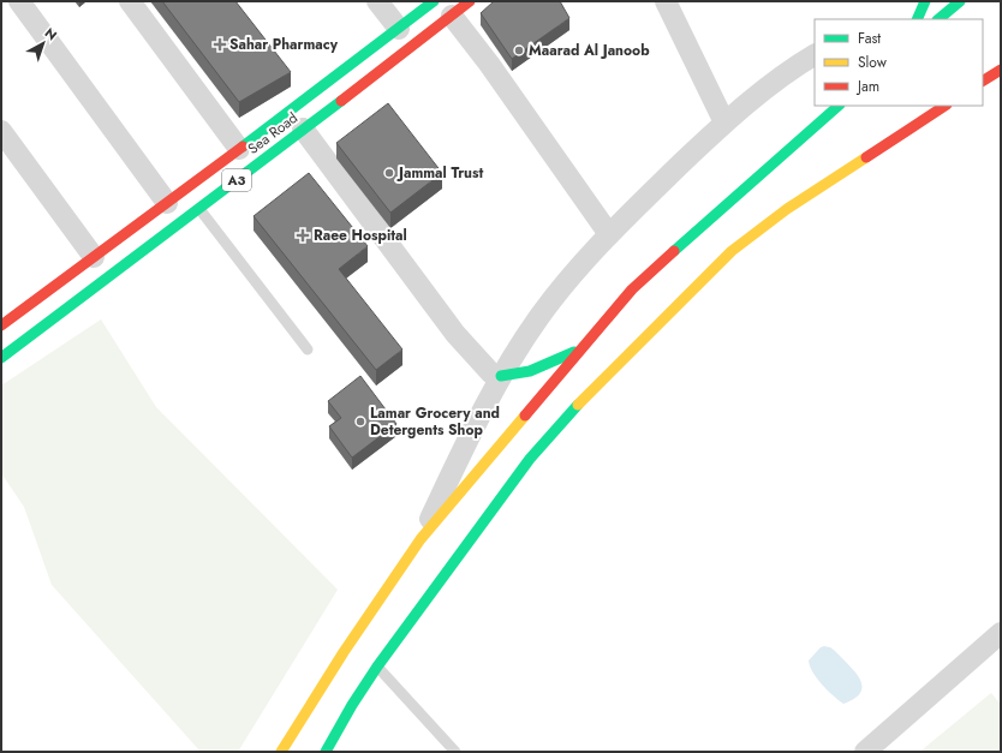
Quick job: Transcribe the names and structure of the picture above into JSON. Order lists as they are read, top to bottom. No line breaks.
{"streets":{"main road":["Sea Road","A3"]},"places":{"health":["Sahar Pharmacy","Raee Hospital"],"other":["Maarad Al Janoob","Jammal Trust","Lamar Grocery and Detergents Shop"]},"legend":["Fast","Slow","Jam"],"north":"top right"}
